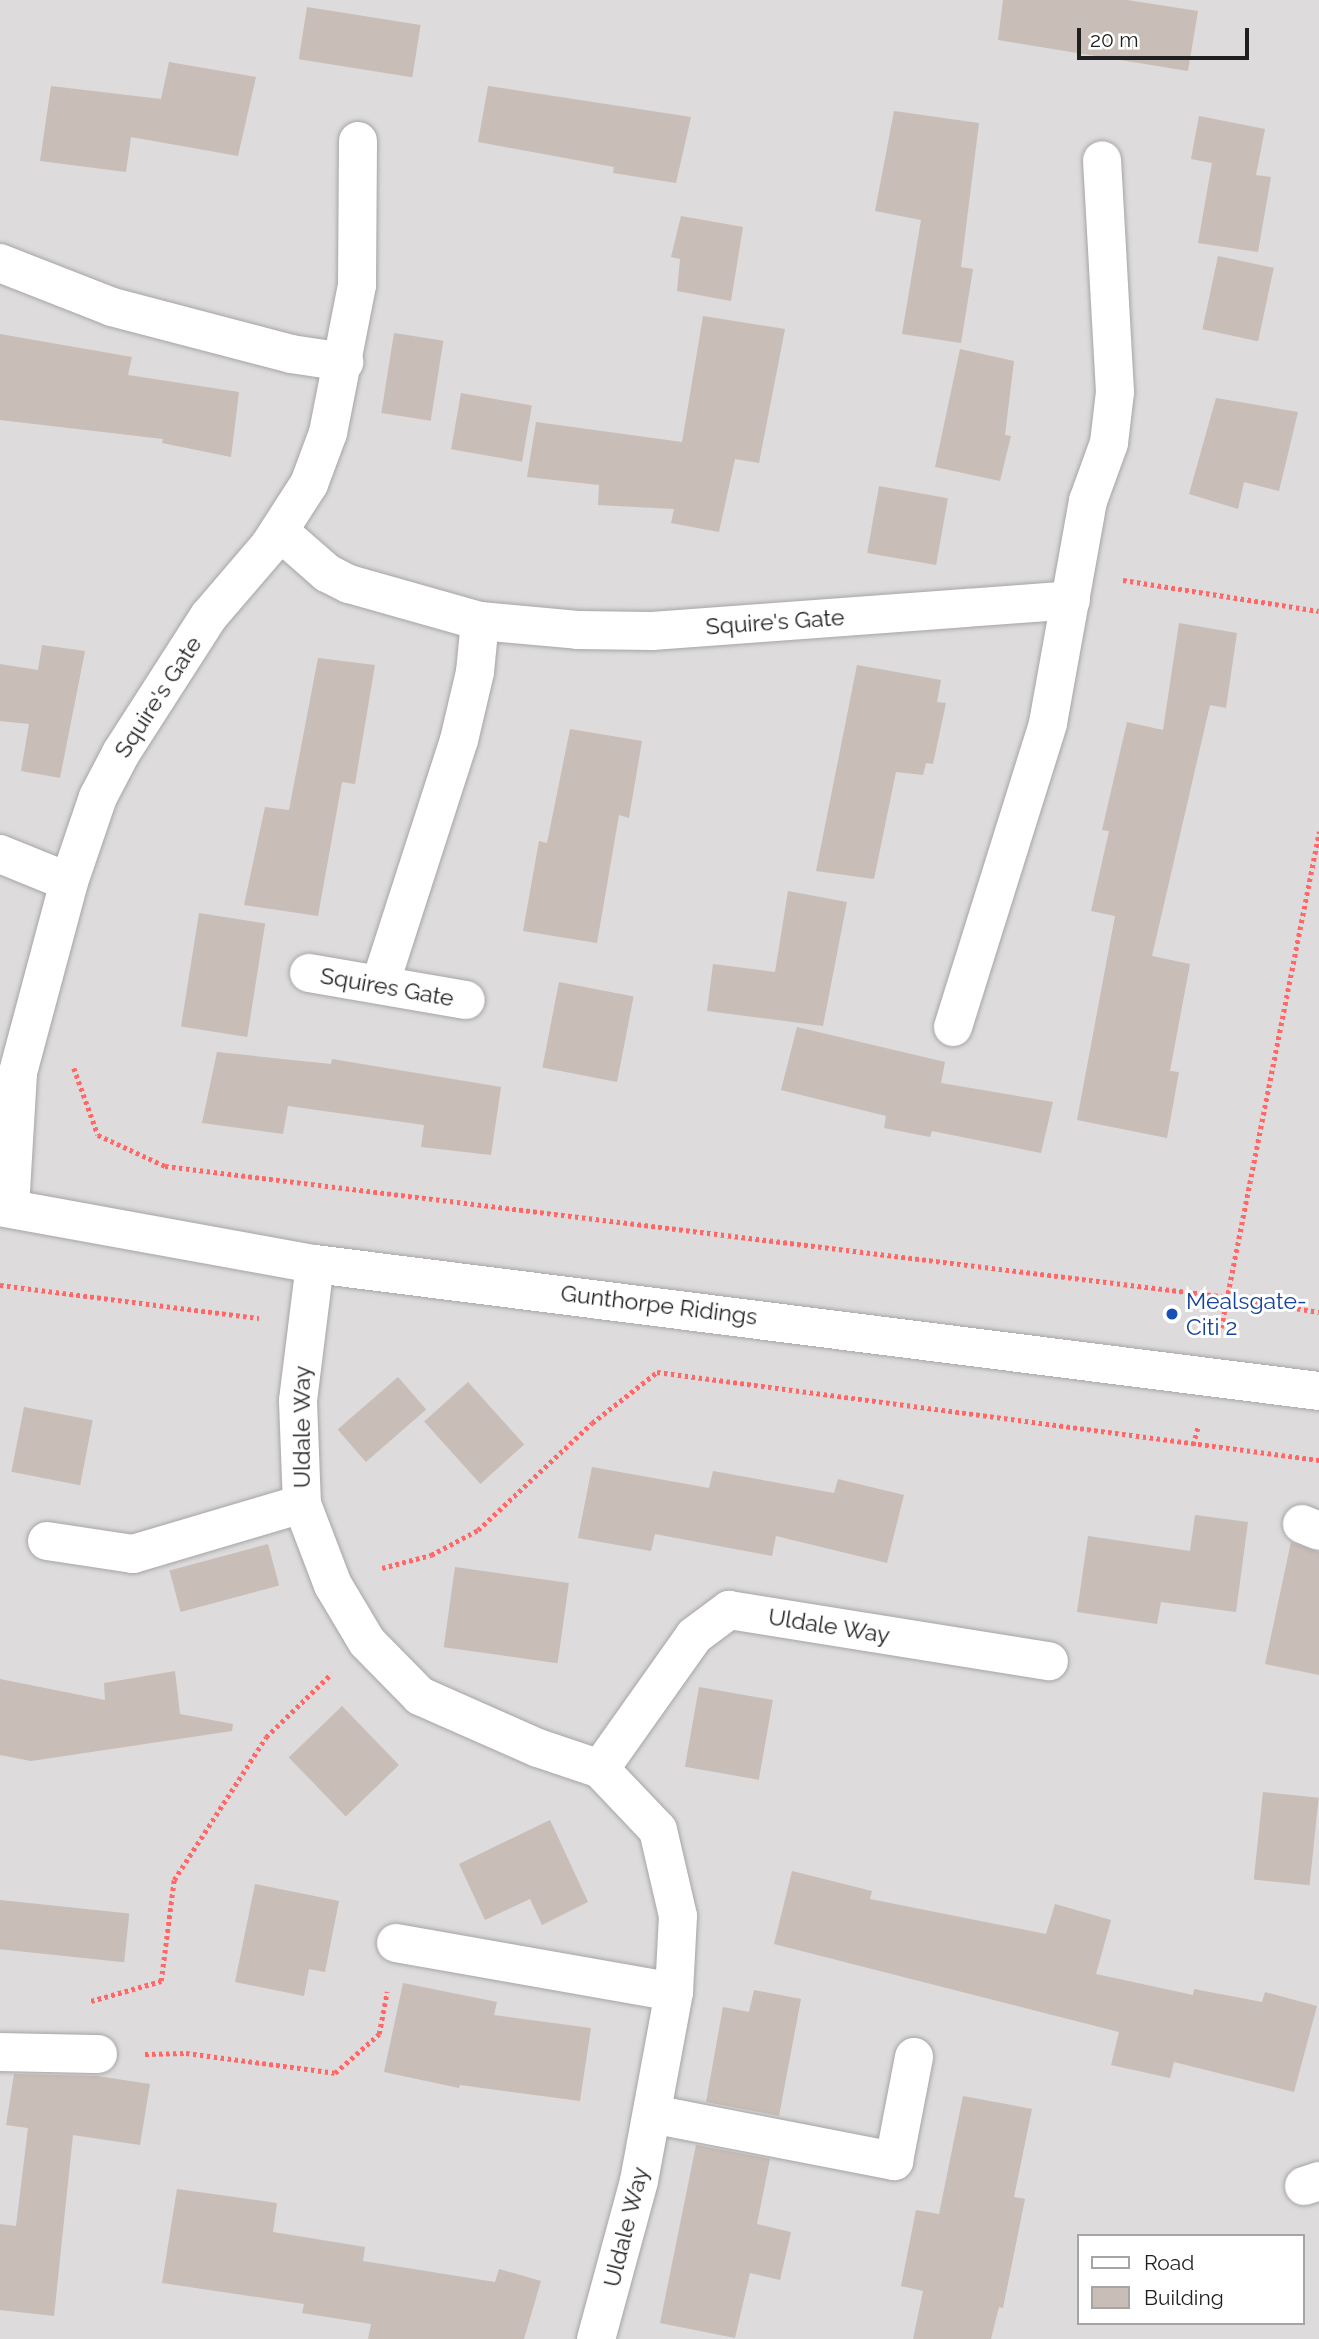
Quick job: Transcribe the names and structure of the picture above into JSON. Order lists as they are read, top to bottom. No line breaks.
{"streets":{"street":["Squire's Gate","Squires Gate","Gunthorpe Ridings","Uldale Way"]},"crossings":[["Squire's Gate","Gunthorpe Ridings"],["Gunthorpe Ridings","Uldale Way"]],"places":["Mealsgate- Citi 2"],"legend":["Road","Building"],"scale_bar":"20 m"}
